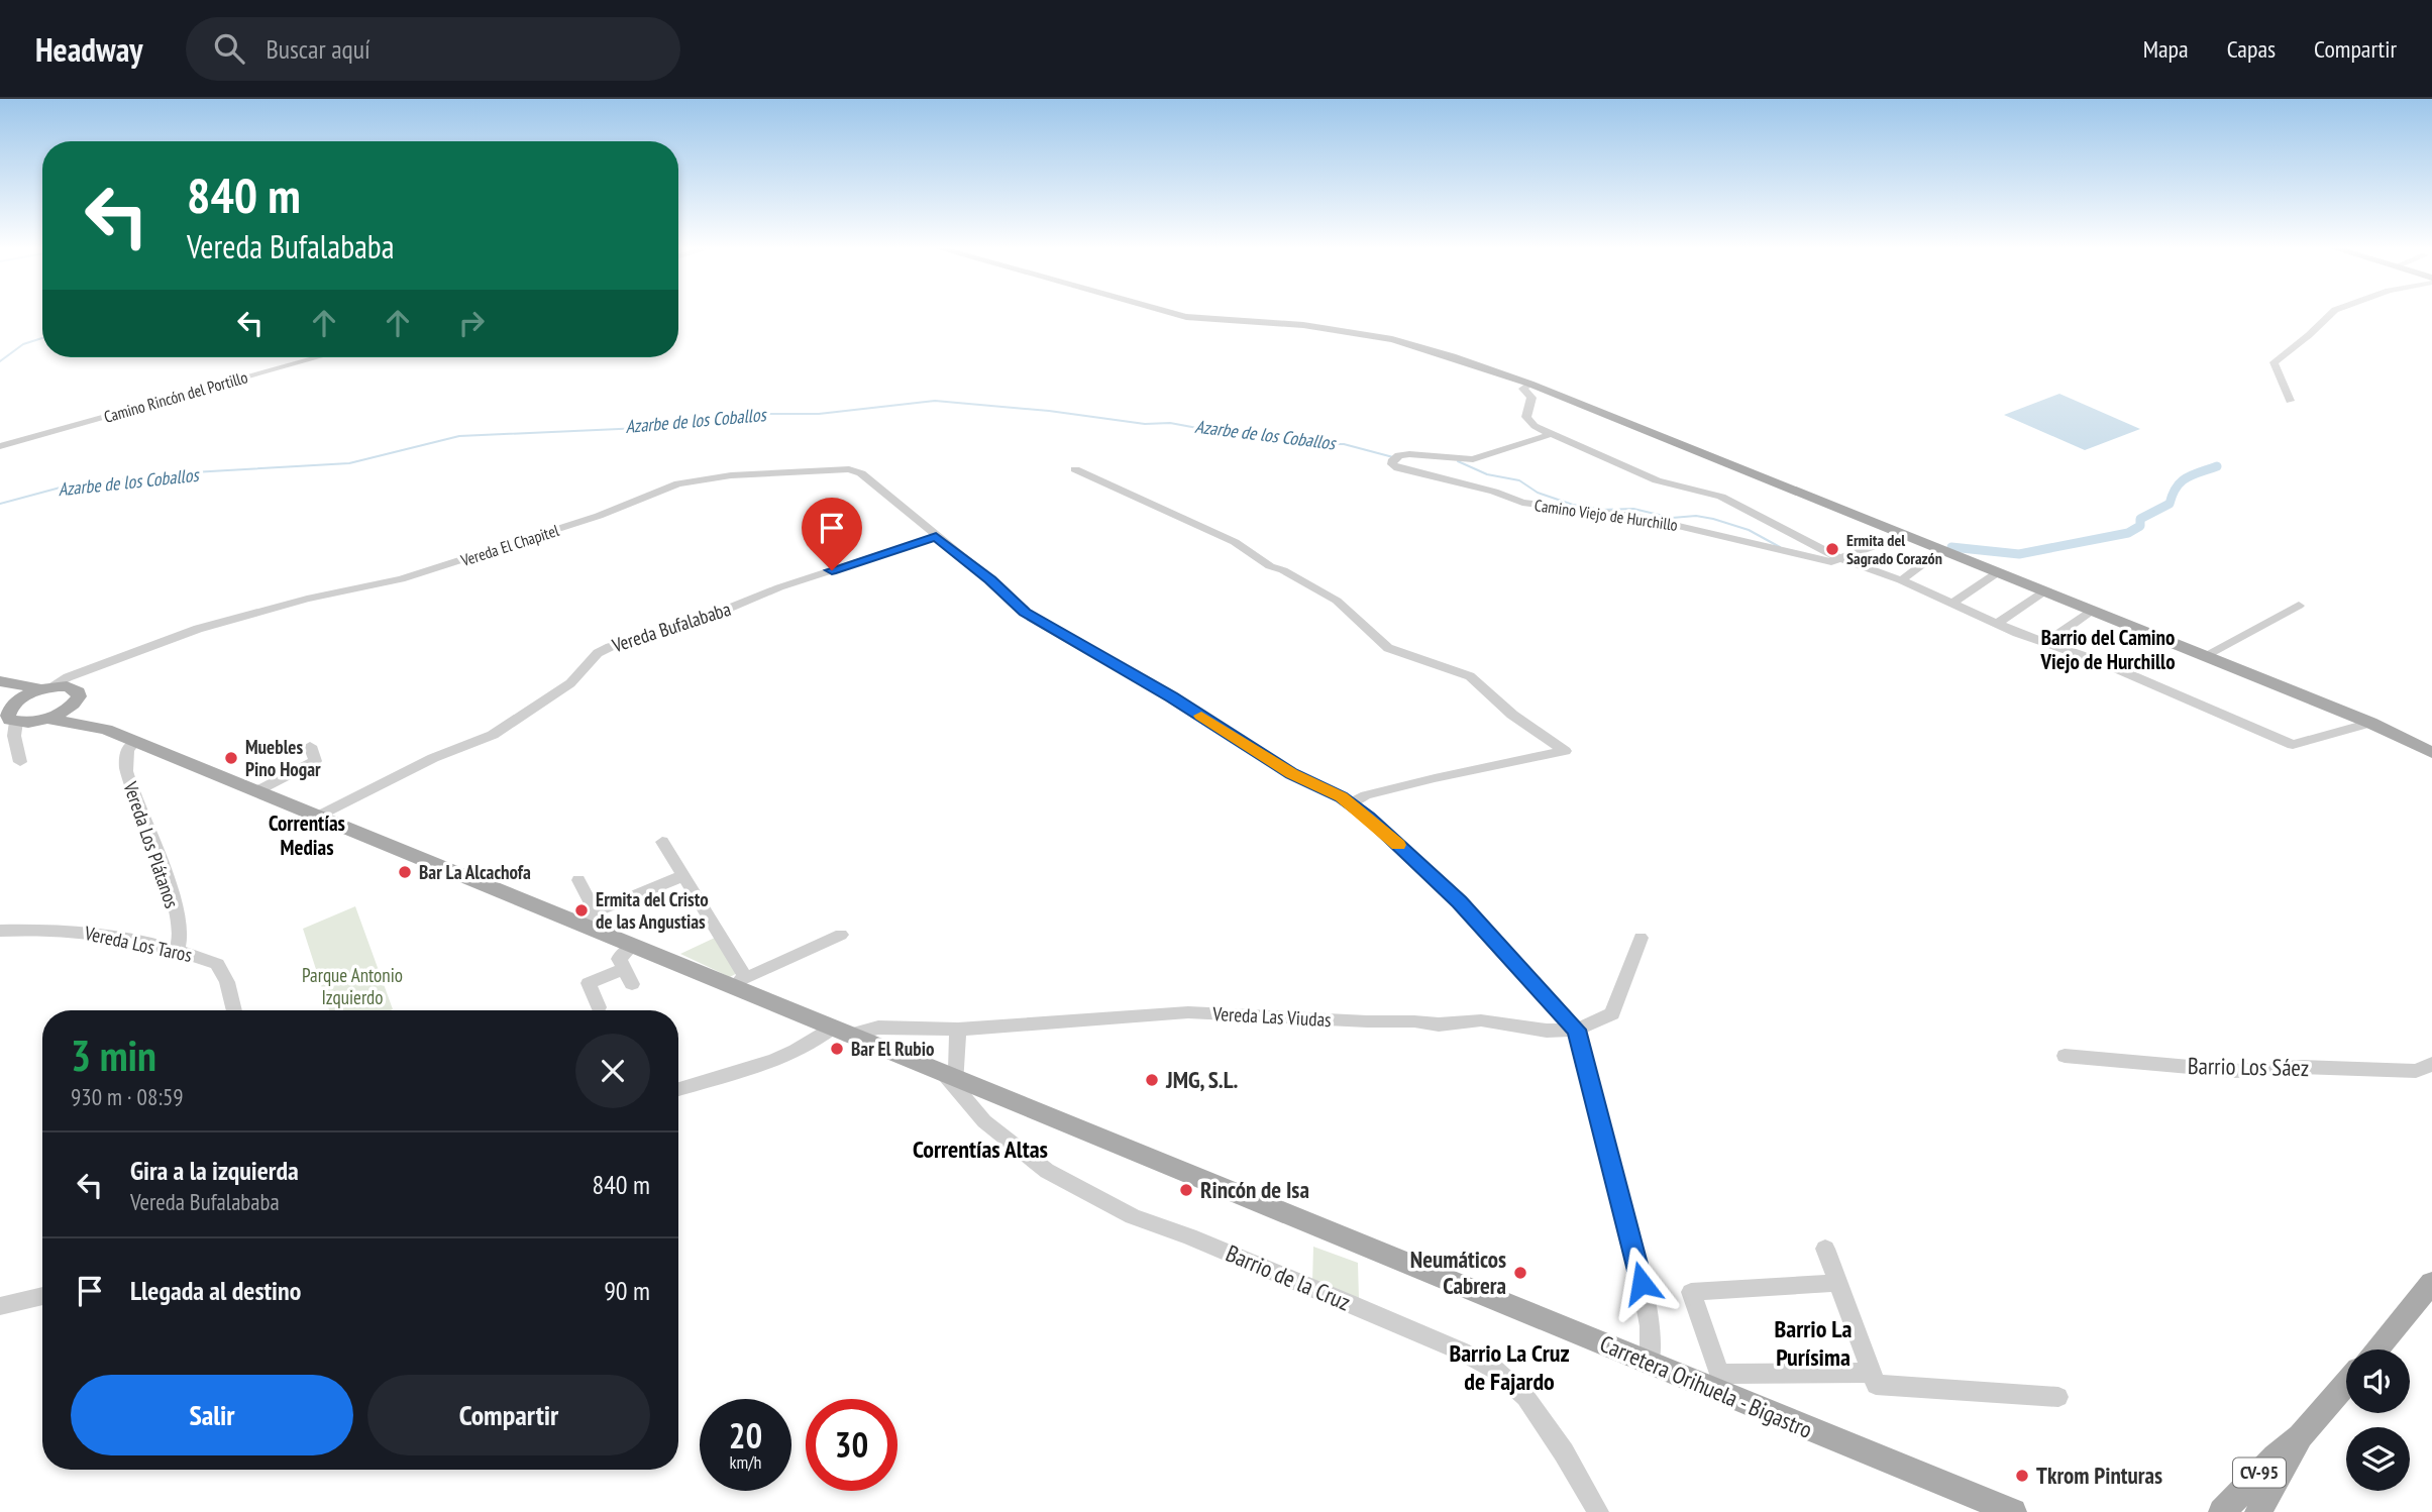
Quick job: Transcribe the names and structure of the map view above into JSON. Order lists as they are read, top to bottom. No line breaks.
{"streets":{"main road":["Carretera Orihuela - Bigastro","CV-95"],"street":["Camino Rincón del Portillo","Camino Viejo de Hurchillo","Vereda El Chapitel","Vereda Bufalababa","Vereda Los Plátanos","Vereda Los Taros","Vereda Las Viudas","Barrio Los Sáez","Barrio de la Cruz"]},"crossings":[["Vereda El Chapitel","Vereda Bufalababa"],["Vereda El Chapitel","Vereda Las Viudas"],["Vereda Bufalababa","Carretera Orihuela - Bigastro"],["Vereda Los Plátanos","Vereda Los Taros"],["Vereda Los Plátanos","Carretera Orihuela - Bigastro"],["Vereda Las Viudas","Carretera Orihuela - Bigastro"],["Barrio de la Cruz","Carretera Orihuela - Bigastro"]],"districts":["Barrio del Camino Viejo de Hurchillo","Correntías Medias","Correntías Altas","Barrio La Purísima","Barrio La Cruz de Fajardo"],"water":["Azarbe de los Coballos"],"parks":["Parque Antonio Izquierdo"],"places":["Ermita del Sagrado Corazón","Muebles Pino Hogar","Bar La Alcachofa","Ermita del Cristo de las Angustias","Bar El Rubio","JMG, S.L.","Rincón de Isa","Neumáticos Cabrera","Tkrom Pinturas"],"page":{"header":"Headway","search":"Buscar aquí","nav":["Mapa","Capas","Compartir"],"turn":["840 m","Vereda Bufalababa"],"heading":["3 min","930 m · 08:59"],"list":[{"name":"Gira a la izquierda","note":"Vereda Bufalababa","value":"840 m"},{"name":"Llegada al destino","value":"90 m"}],"buttons":["Salir","Compartir"],"speed":"20 km/h","limit":"30"}}
